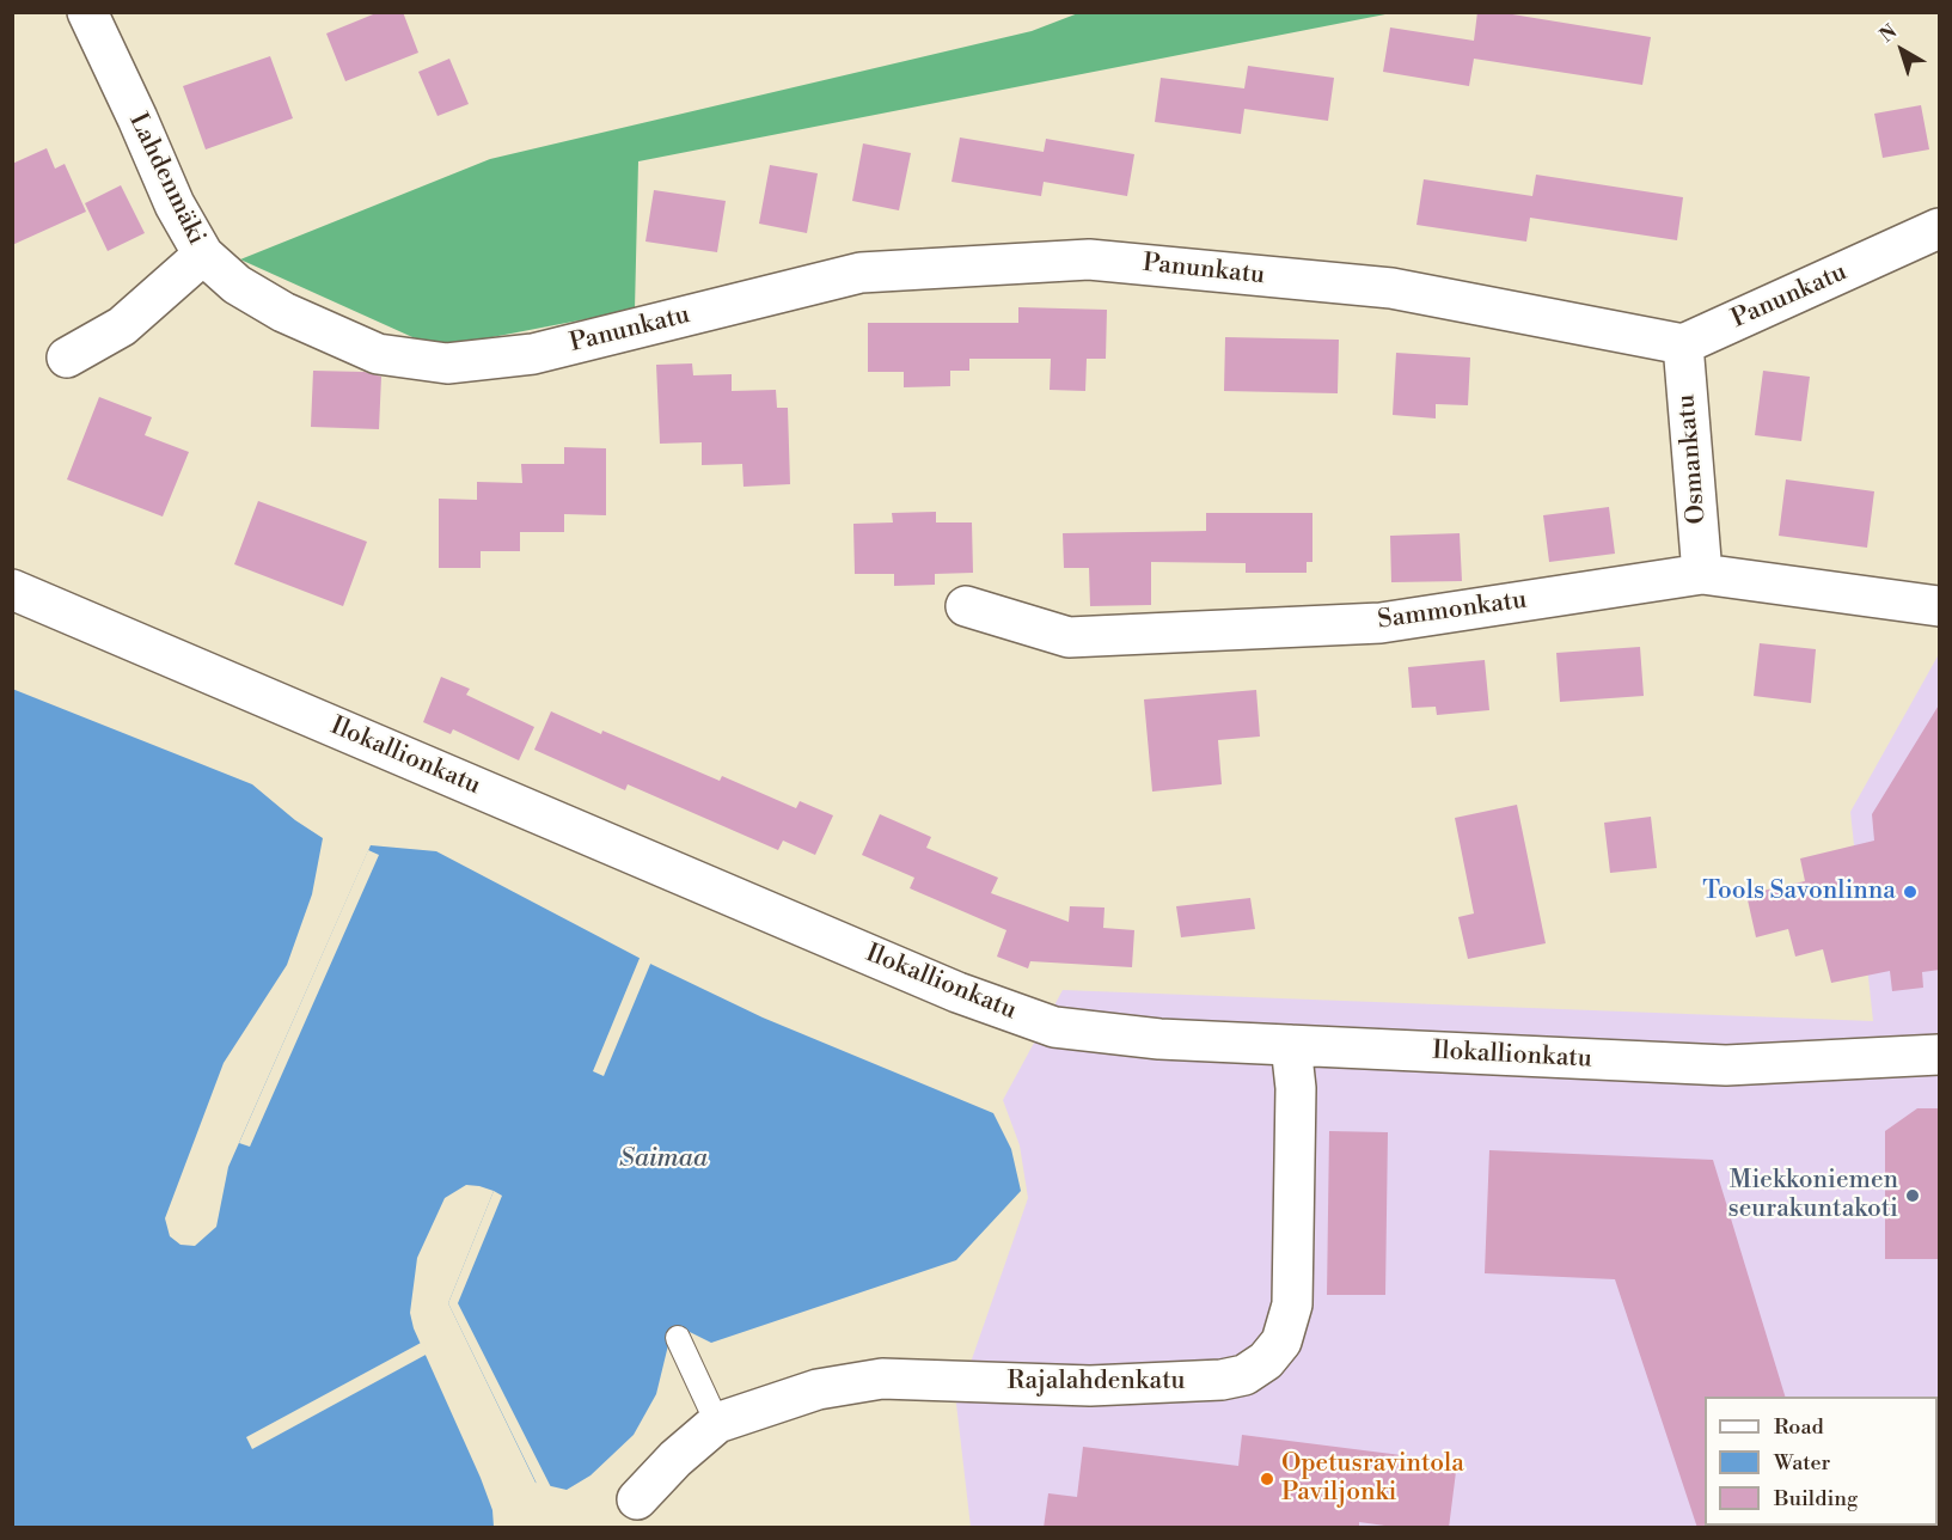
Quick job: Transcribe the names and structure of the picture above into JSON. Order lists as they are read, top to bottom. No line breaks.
{"streets":{"street":["Lahdenmäki","Panunkatu","Osmankatu","Sammonkatu","Ilokallionkatu","Rajalahdenkatu"]},"crossings":[["Lahdenmäki","Panunkatu"],["Panunkatu","Osmankatu"],["Osmankatu","Sammonkatu"],["Ilokallionkatu","Rajalahdenkatu"]],"water":["Saimaa"],"places":["Tools Savonlinna","Miekkoniemen seurakuntakoti","Opetusravintola Paviljonki"],"legend":["Road","Water","Building"],"north":"top left"}
